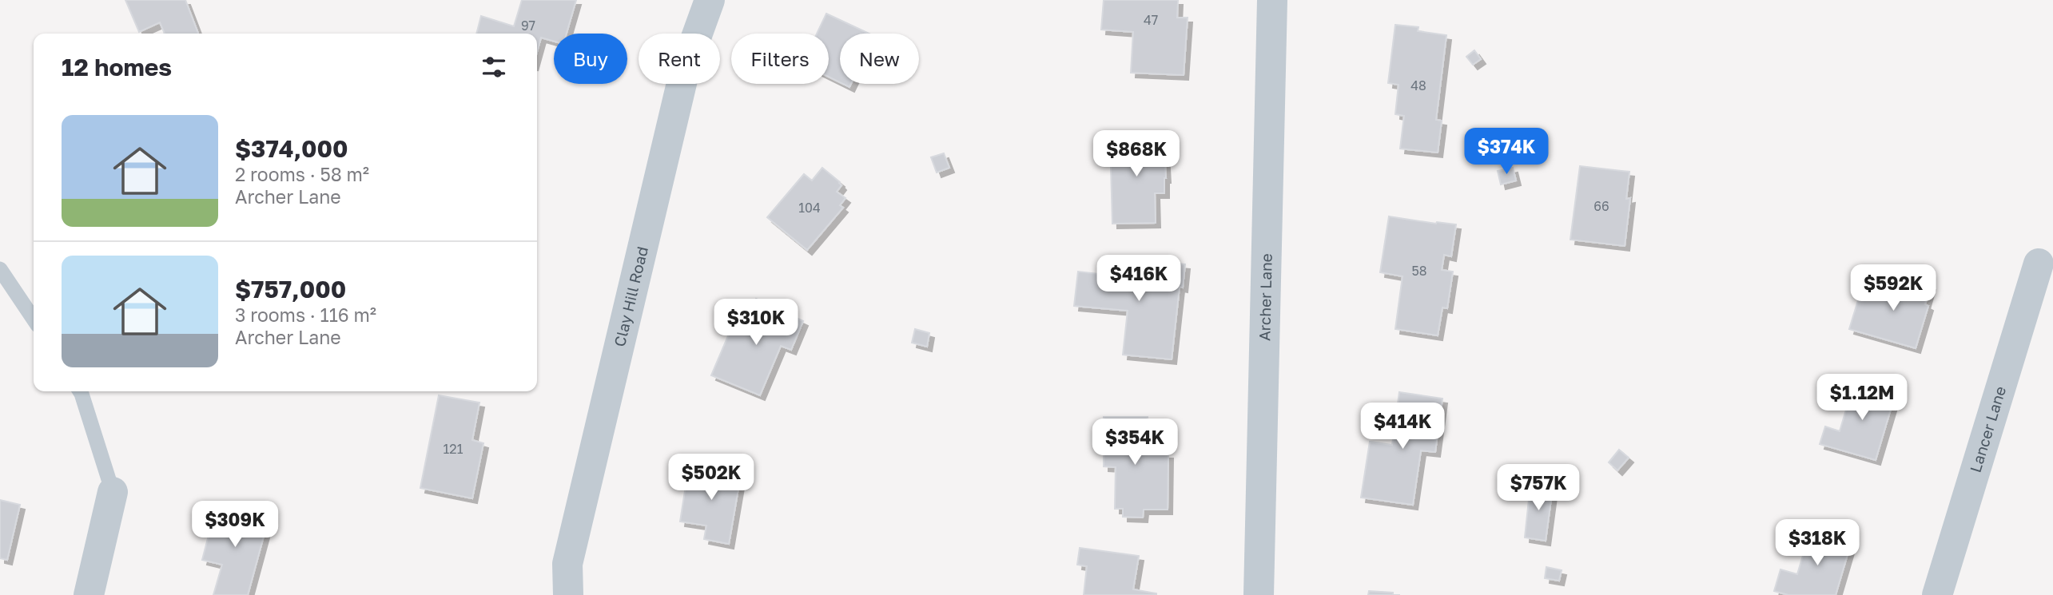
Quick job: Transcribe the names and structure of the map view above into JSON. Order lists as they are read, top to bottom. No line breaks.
{"streets":{"street":["Clay Hill Road","Archer Lane","Lancer Lane"]},"house_numbers":["47","97","48","66","104","58","121"],"page":{"chip":["Buy","Rent","Filters","New"],"heading":"12 homes","list":[{"name":"$374,000","note":"2 rooms · 58 m² · Archer Lane"},{"name":"$757,000","note":"3 rooms · 116 m² · Archer Lane"}],"price":["$374K","$868K","$416K","$592K","$310K","$1.12M","$414K","$354K","$502K","$757K","$309K","$318K"]}}
